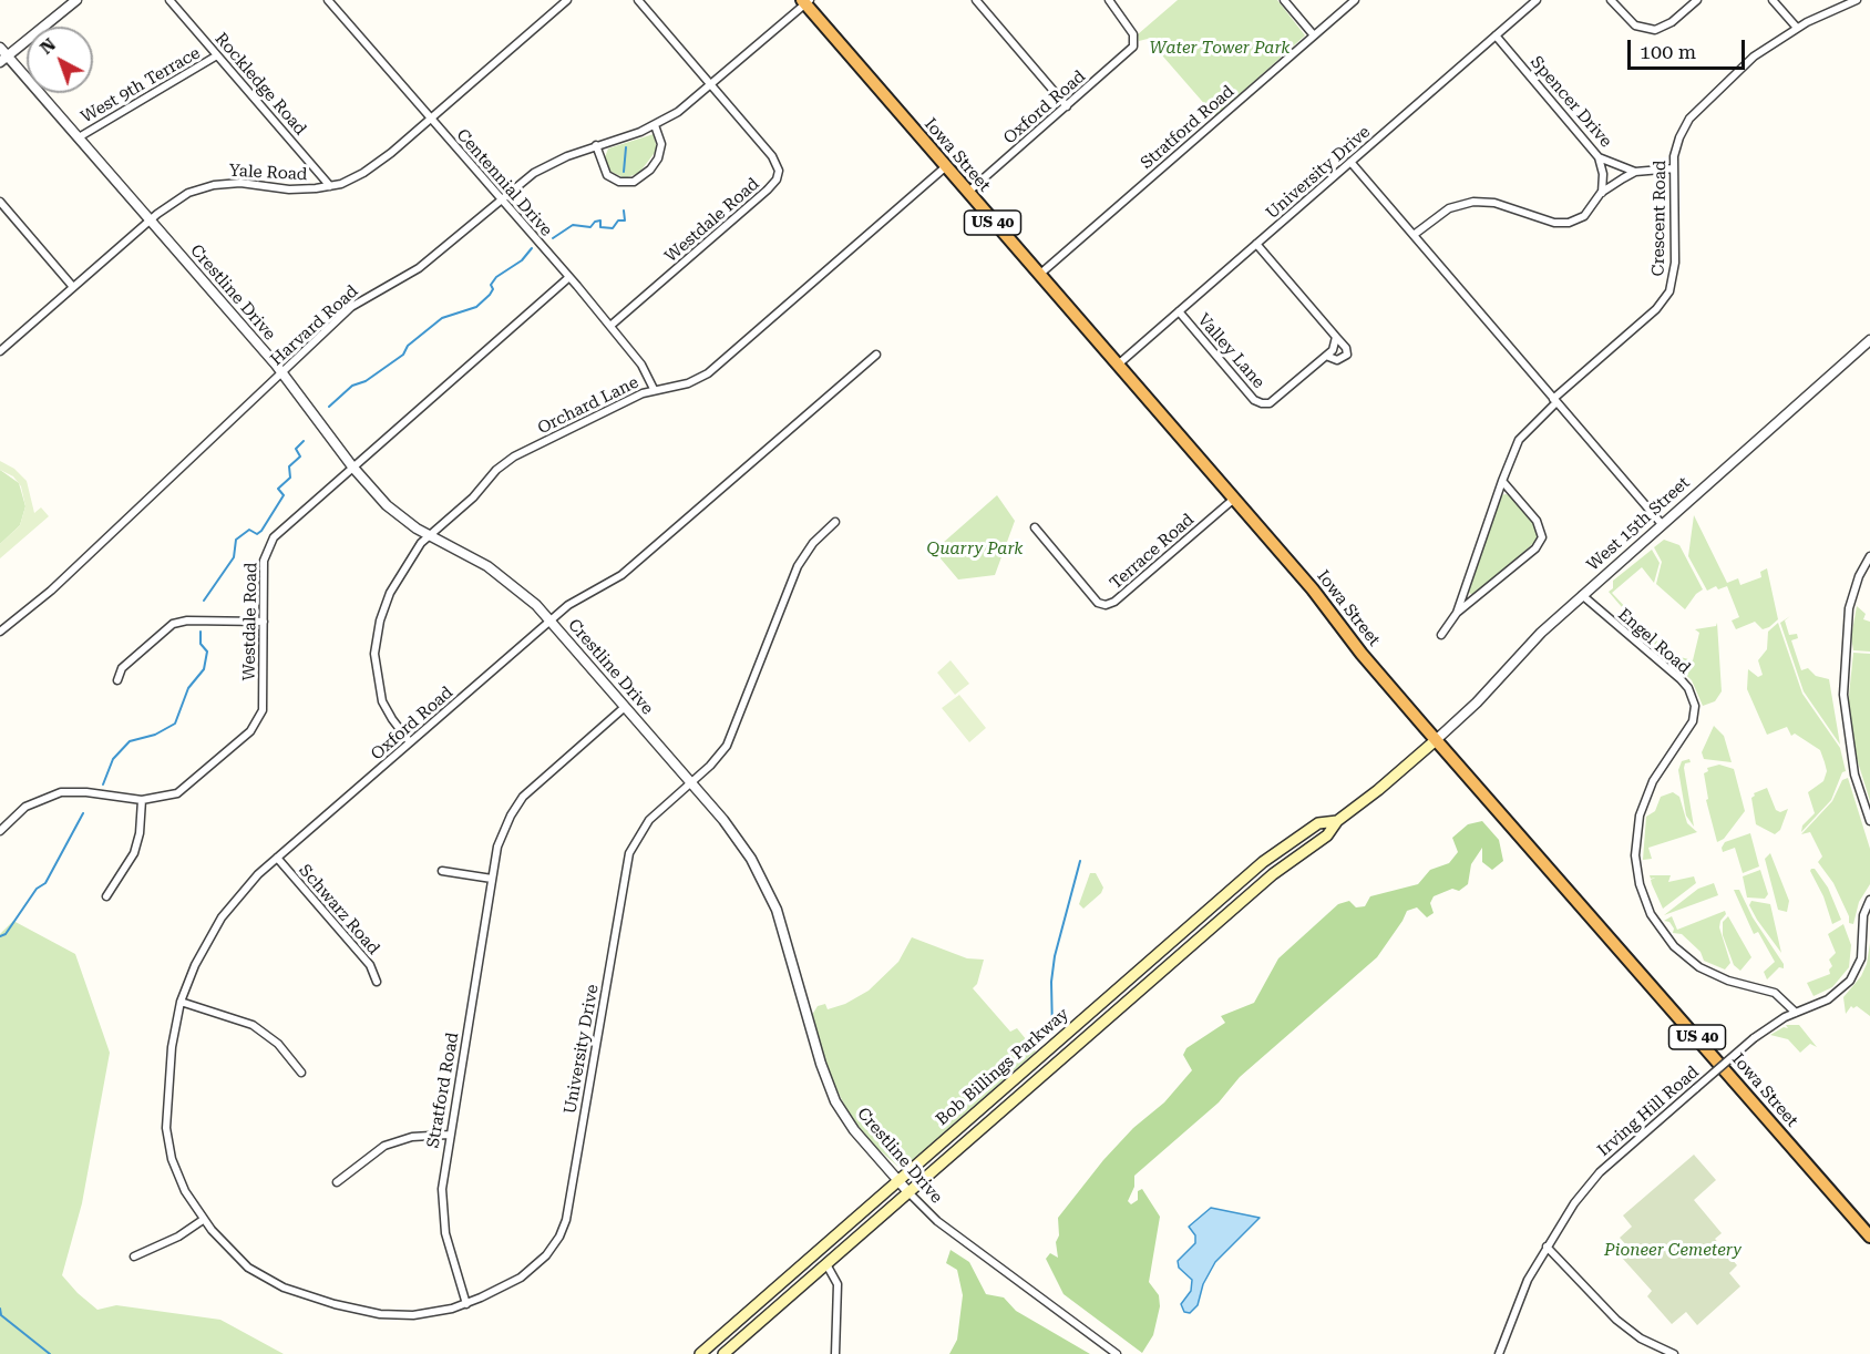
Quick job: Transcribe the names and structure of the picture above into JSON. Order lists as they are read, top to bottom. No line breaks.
{"streets":{"highway":["Iowa Street","US 40"],"main road":["Bob Billings Parkway"],"street":["Rockledge Road","West 9th Terrace","Spencer Drive","Oxford Road","Stratford Road","Yale Road","University Drive","Centennial Drive","Crescent Road","Westdale Road","Crestline Drive","Harvard Road","Valley Lane","Orchard Lane","West 15th Street","Terrace Road","Engel Road","Schwarz Road","Irving Hill Road"]},"crossings":[["Rockledge Road","West 9th Terrace"],["Rockledge Road","Yale Road"],["West 9th Terrace","Crestline Drive"],["Spencer Drive","University Drive"],["Oxford Road","Iowa Street"],["Oxford Road","University Drive"],["Oxford Road","Crestline Drive"],["Oxford Road","Orchard Lane"],["Oxford Road","Schwarz Road"],["Stratford Road","Iowa Street"],["Stratford Road","University Drive"],["Stratford Road","Crestline Drive"],["Iowa Street","University Drive"],["Iowa Street","Harvard Road"],["Iowa Street","Orchard Lane"],["Iowa Street","West 15th Street"],["Iowa Street","Terrace Road"],["Iowa Street","Bob Billings Parkway"],["Yale Road","Centennial Drive"],["Yale Road","Crestline Drive"],["University Drive","Crestline Drive"],["University Drive","Valley Lane"],["Centennial Drive","Westdale Road"],["Centennial Drive","Harvard Road"],["Centennial Drive","Orchard Lane"],["Westdale Road","Crestline Drive"],["Westdale Road","Harvard Road"],["Crestline Drive","Harvard Road"],["Crestline Drive","Orchard Lane"],["Crestline Drive","Bob Billings Parkway"],["West 15th Street","Engel Road"],["West 15th Street","Bob Billings Parkway"],["Engel Road","Irving Hill Road"]],"parks":["Water Tower Park","Quarry Park","Pioneer Cemetery"],"scale_bar":"100 m","north":"top left"}
